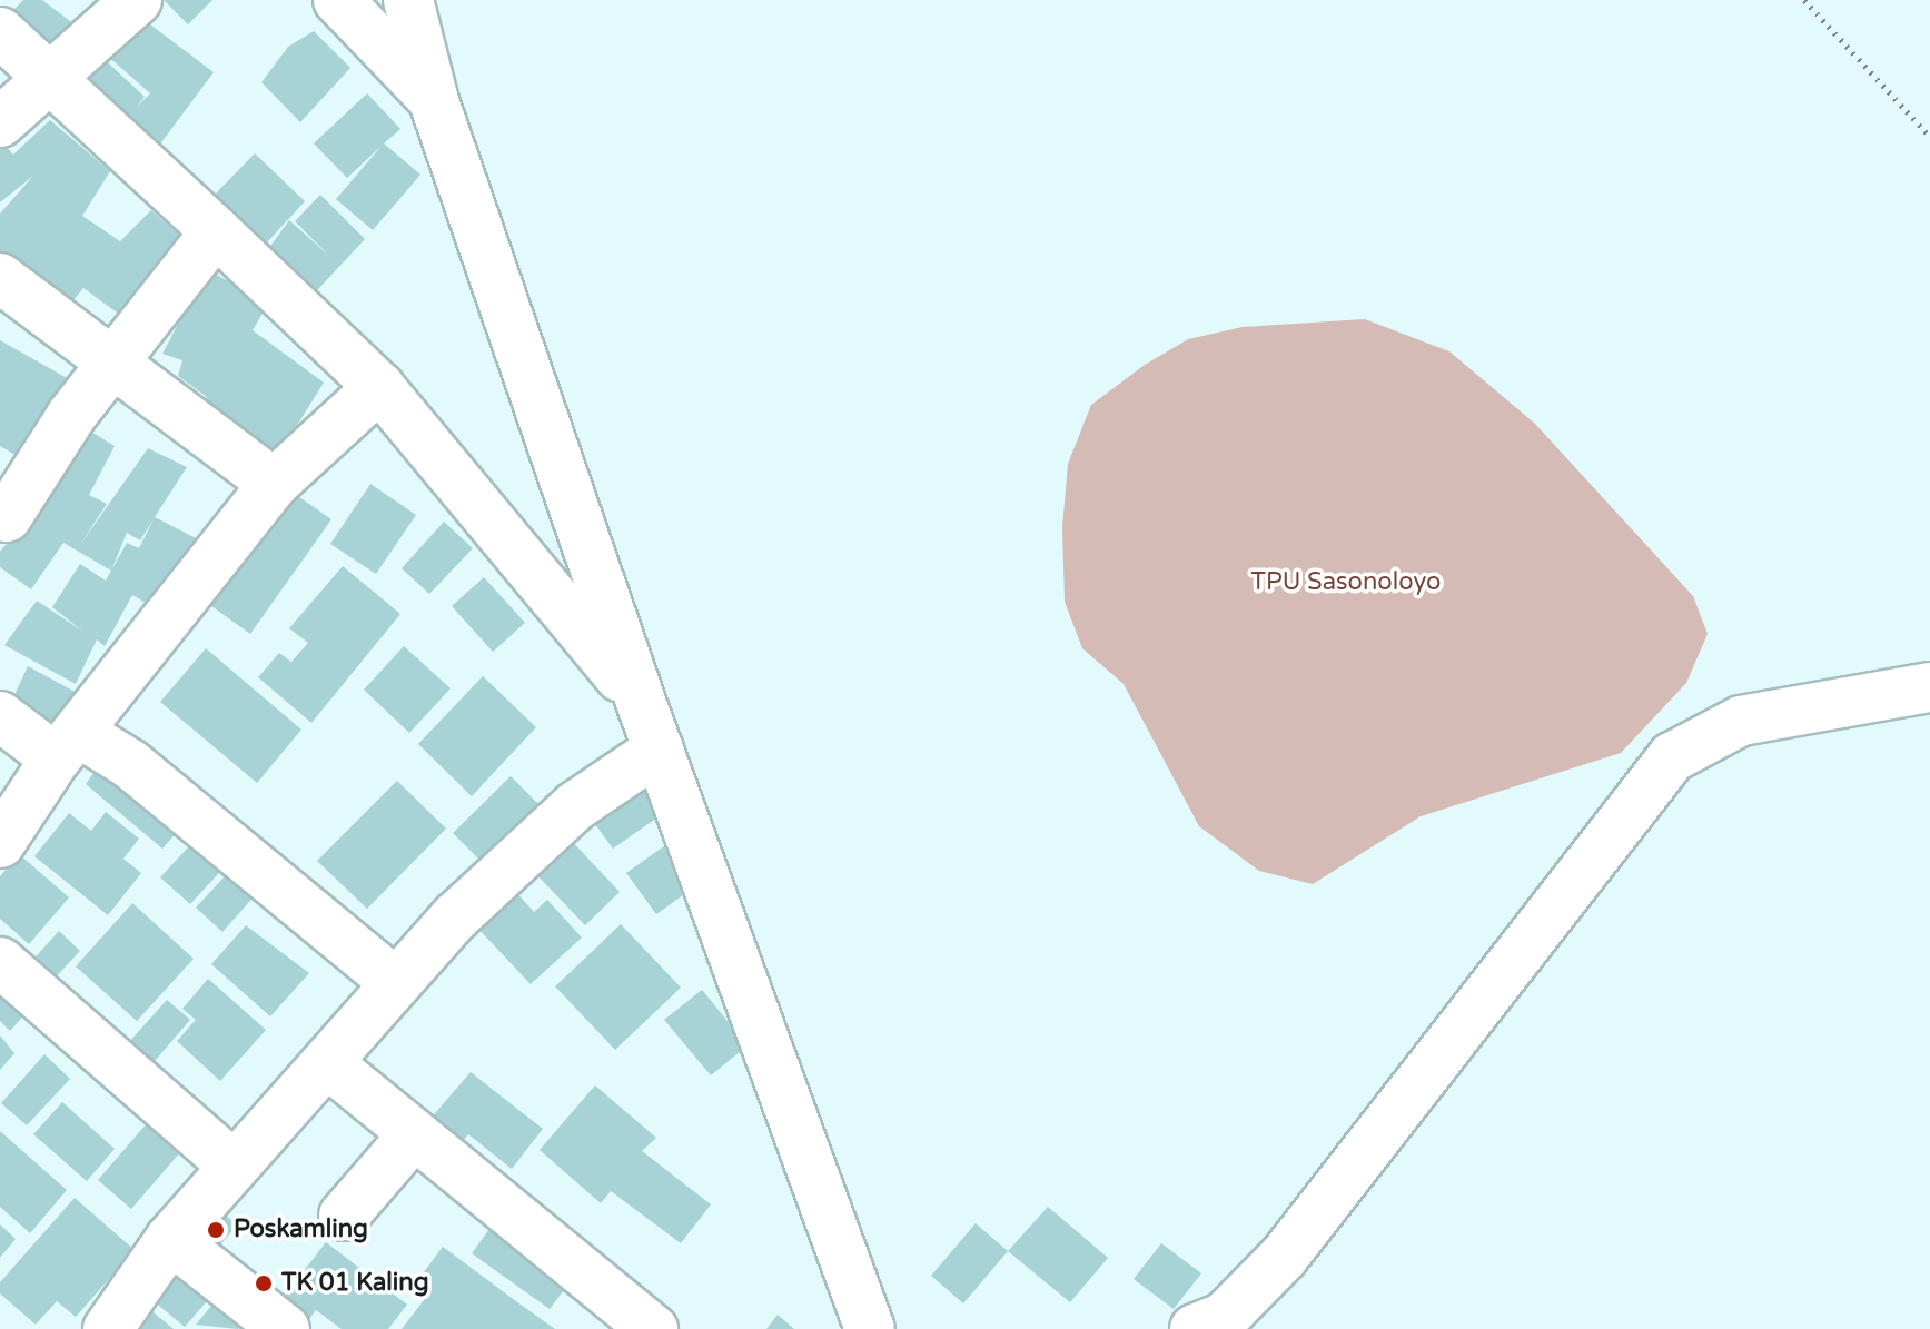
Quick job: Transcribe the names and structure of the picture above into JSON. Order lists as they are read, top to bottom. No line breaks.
{"parks":["TPU Sasonoloyo"],"places":["Poskamling","TK 01 Kaling"]}
